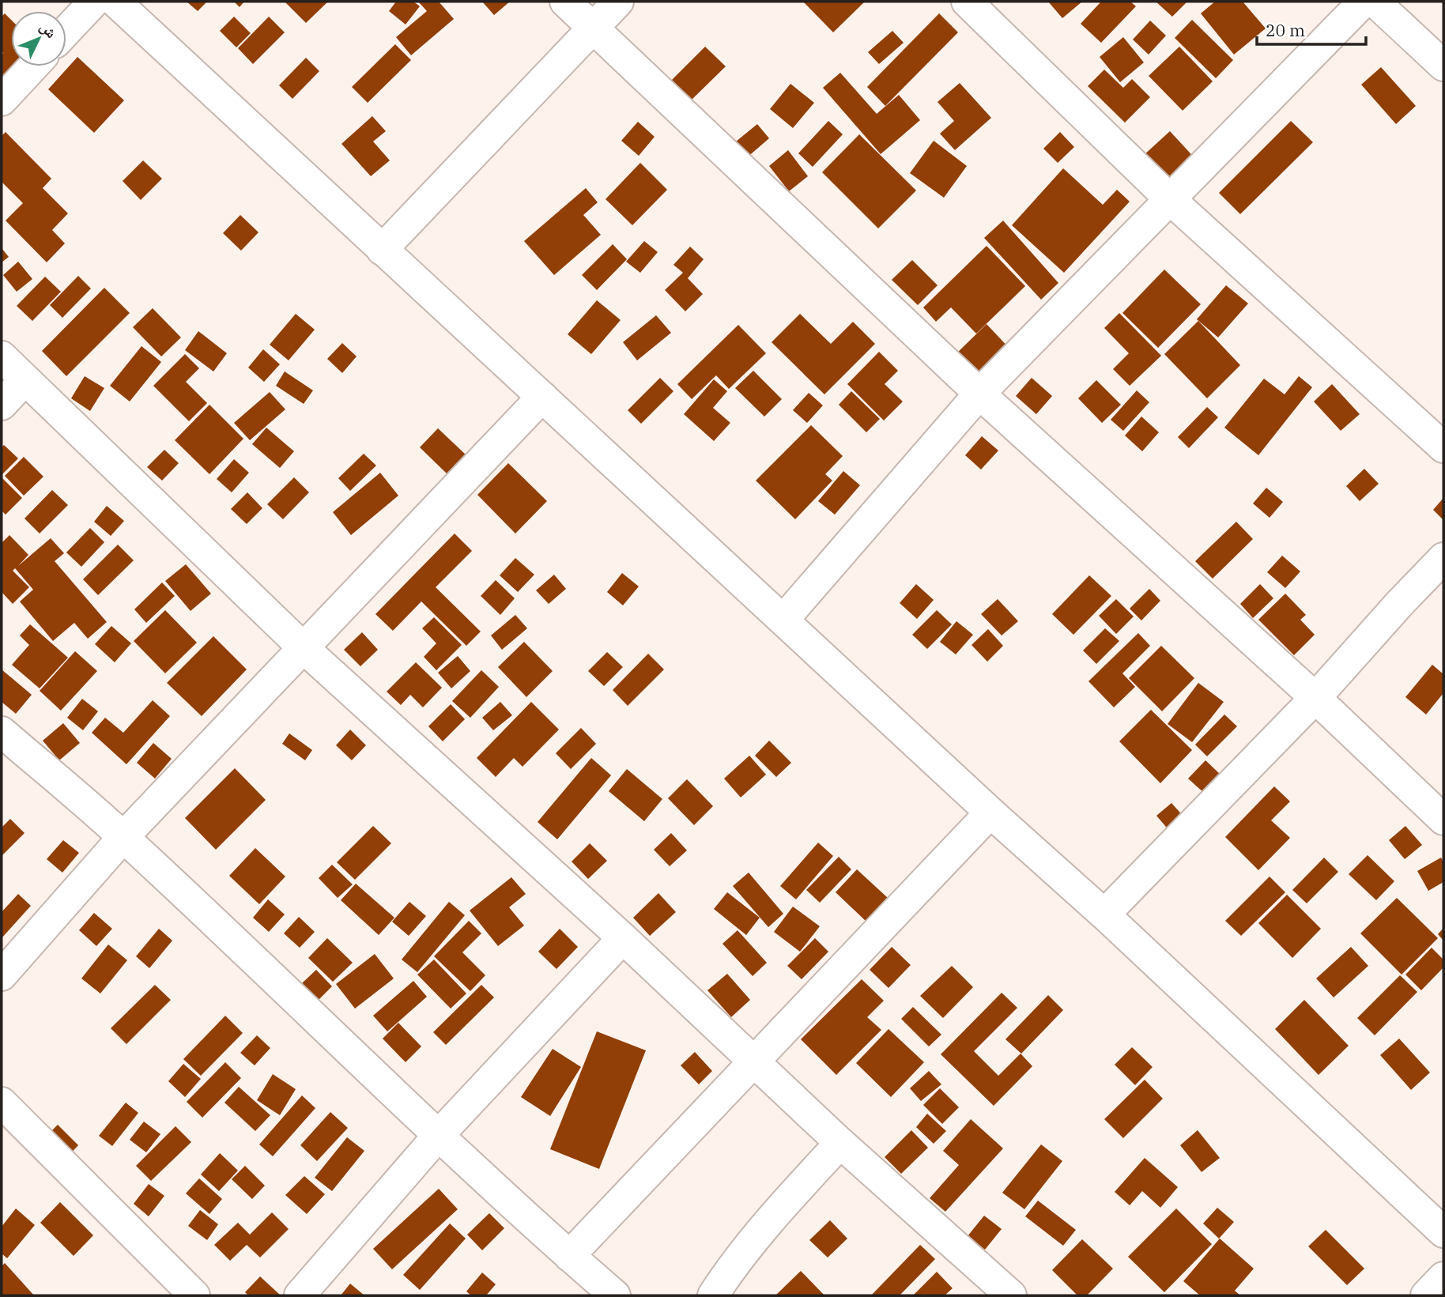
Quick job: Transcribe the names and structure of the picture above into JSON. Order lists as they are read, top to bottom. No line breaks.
{"scale_bar":"20 m","north":"top right"}
